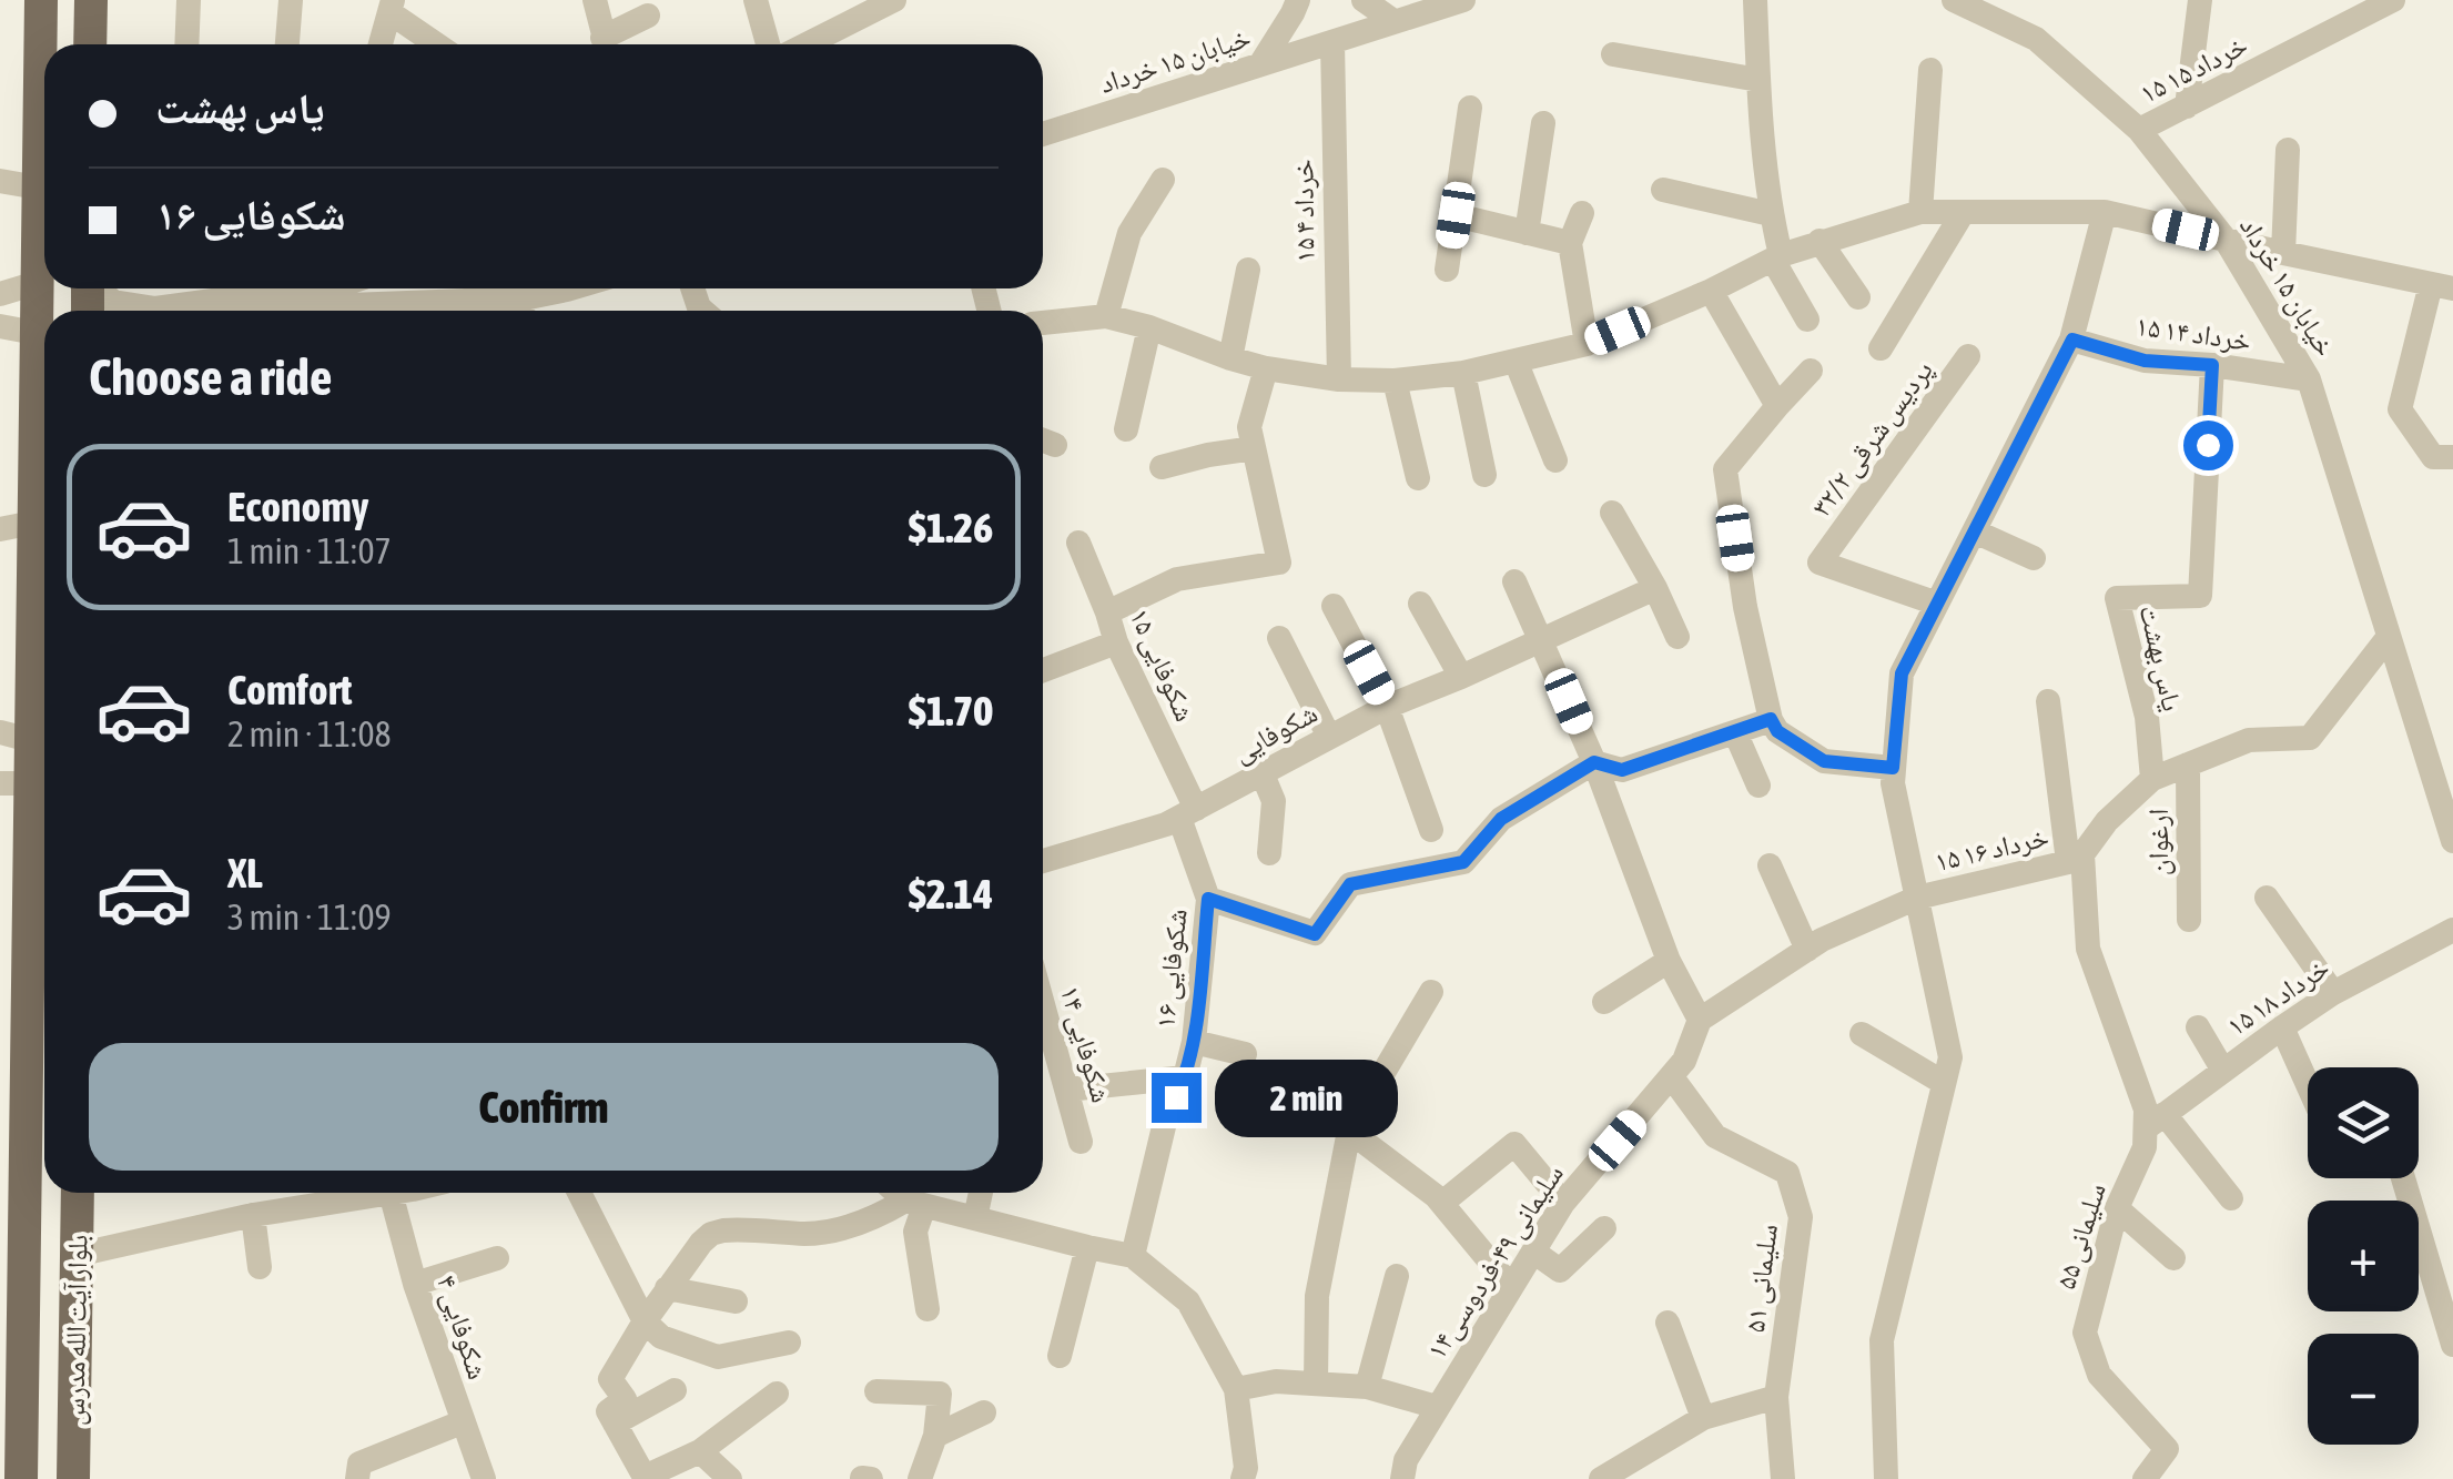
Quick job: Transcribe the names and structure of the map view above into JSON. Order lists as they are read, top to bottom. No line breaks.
{"streets":{"main road":["بلوار آیت الله مدرس"],"street":["خیابان ۱۵ خرداد","۱۵ خرداد ۱۵","۱۵ خرداد ۴","۱۵ خرداد ۱۴","پردیس شرقی ۳۲/۲","یاس بهشت","شکوفایی ۱۵","شکوفایی","ارغوان","۱۵ خرداد ۱۶","شکوفایی ۱۶","۱۵ خرداد ۱۸","شکوفایی ۱۴","سلیمانی ۵۵","سلیمانی ۴۹-فردوسی۱۴","سلیمانی ۵۱","شکوفایی ۴"]},"crossings":[["خیابان ۱۵ خرداد","۱۵ خرداد ۱۵"],["خیابان ۱۵ خرداد","۱۵ خرداد ۴"],["خیابان ۱۵ خرداد","۱۵ خرداد ۱۴"],["خیابان ۱۵ خرداد","۱۵ خرداد ۱۶"],["۱۵ خرداد ۱۴","یاس بهشت"],["یاس بهشت","۱۵ خرداد ۱۶"],["شکوفایی ۱۵","شکوفایی"],["شکوفایی ۱۵","شکوفایی ۱۶"],["شکوفایی","شکوفایی ۱۶"],["ارغوان","۱۵ خرداد ۱۶"],["۱۵ خرداد ۱۸","سلیمانی ۵۵"],["سلیمانی ۴۹-فردوسی۱۴","سلیمانی ۵۱"]],"page":{"banner":["یاس بهشت","شکوفایی ۱۶"],"heading":"Choose a ride","list":[{"name":"Economy","note":"1 min · 11:07","value":"$1.26"},{"name":"Comfort","note":"2 min · 11:08","value":"$1.70"},{"name":"XL","note":"3 min · 11:09","value":"$2.14"}],"buttons":"Confirm","bubble":"2 min","map_buttons":["+","−"]}}
